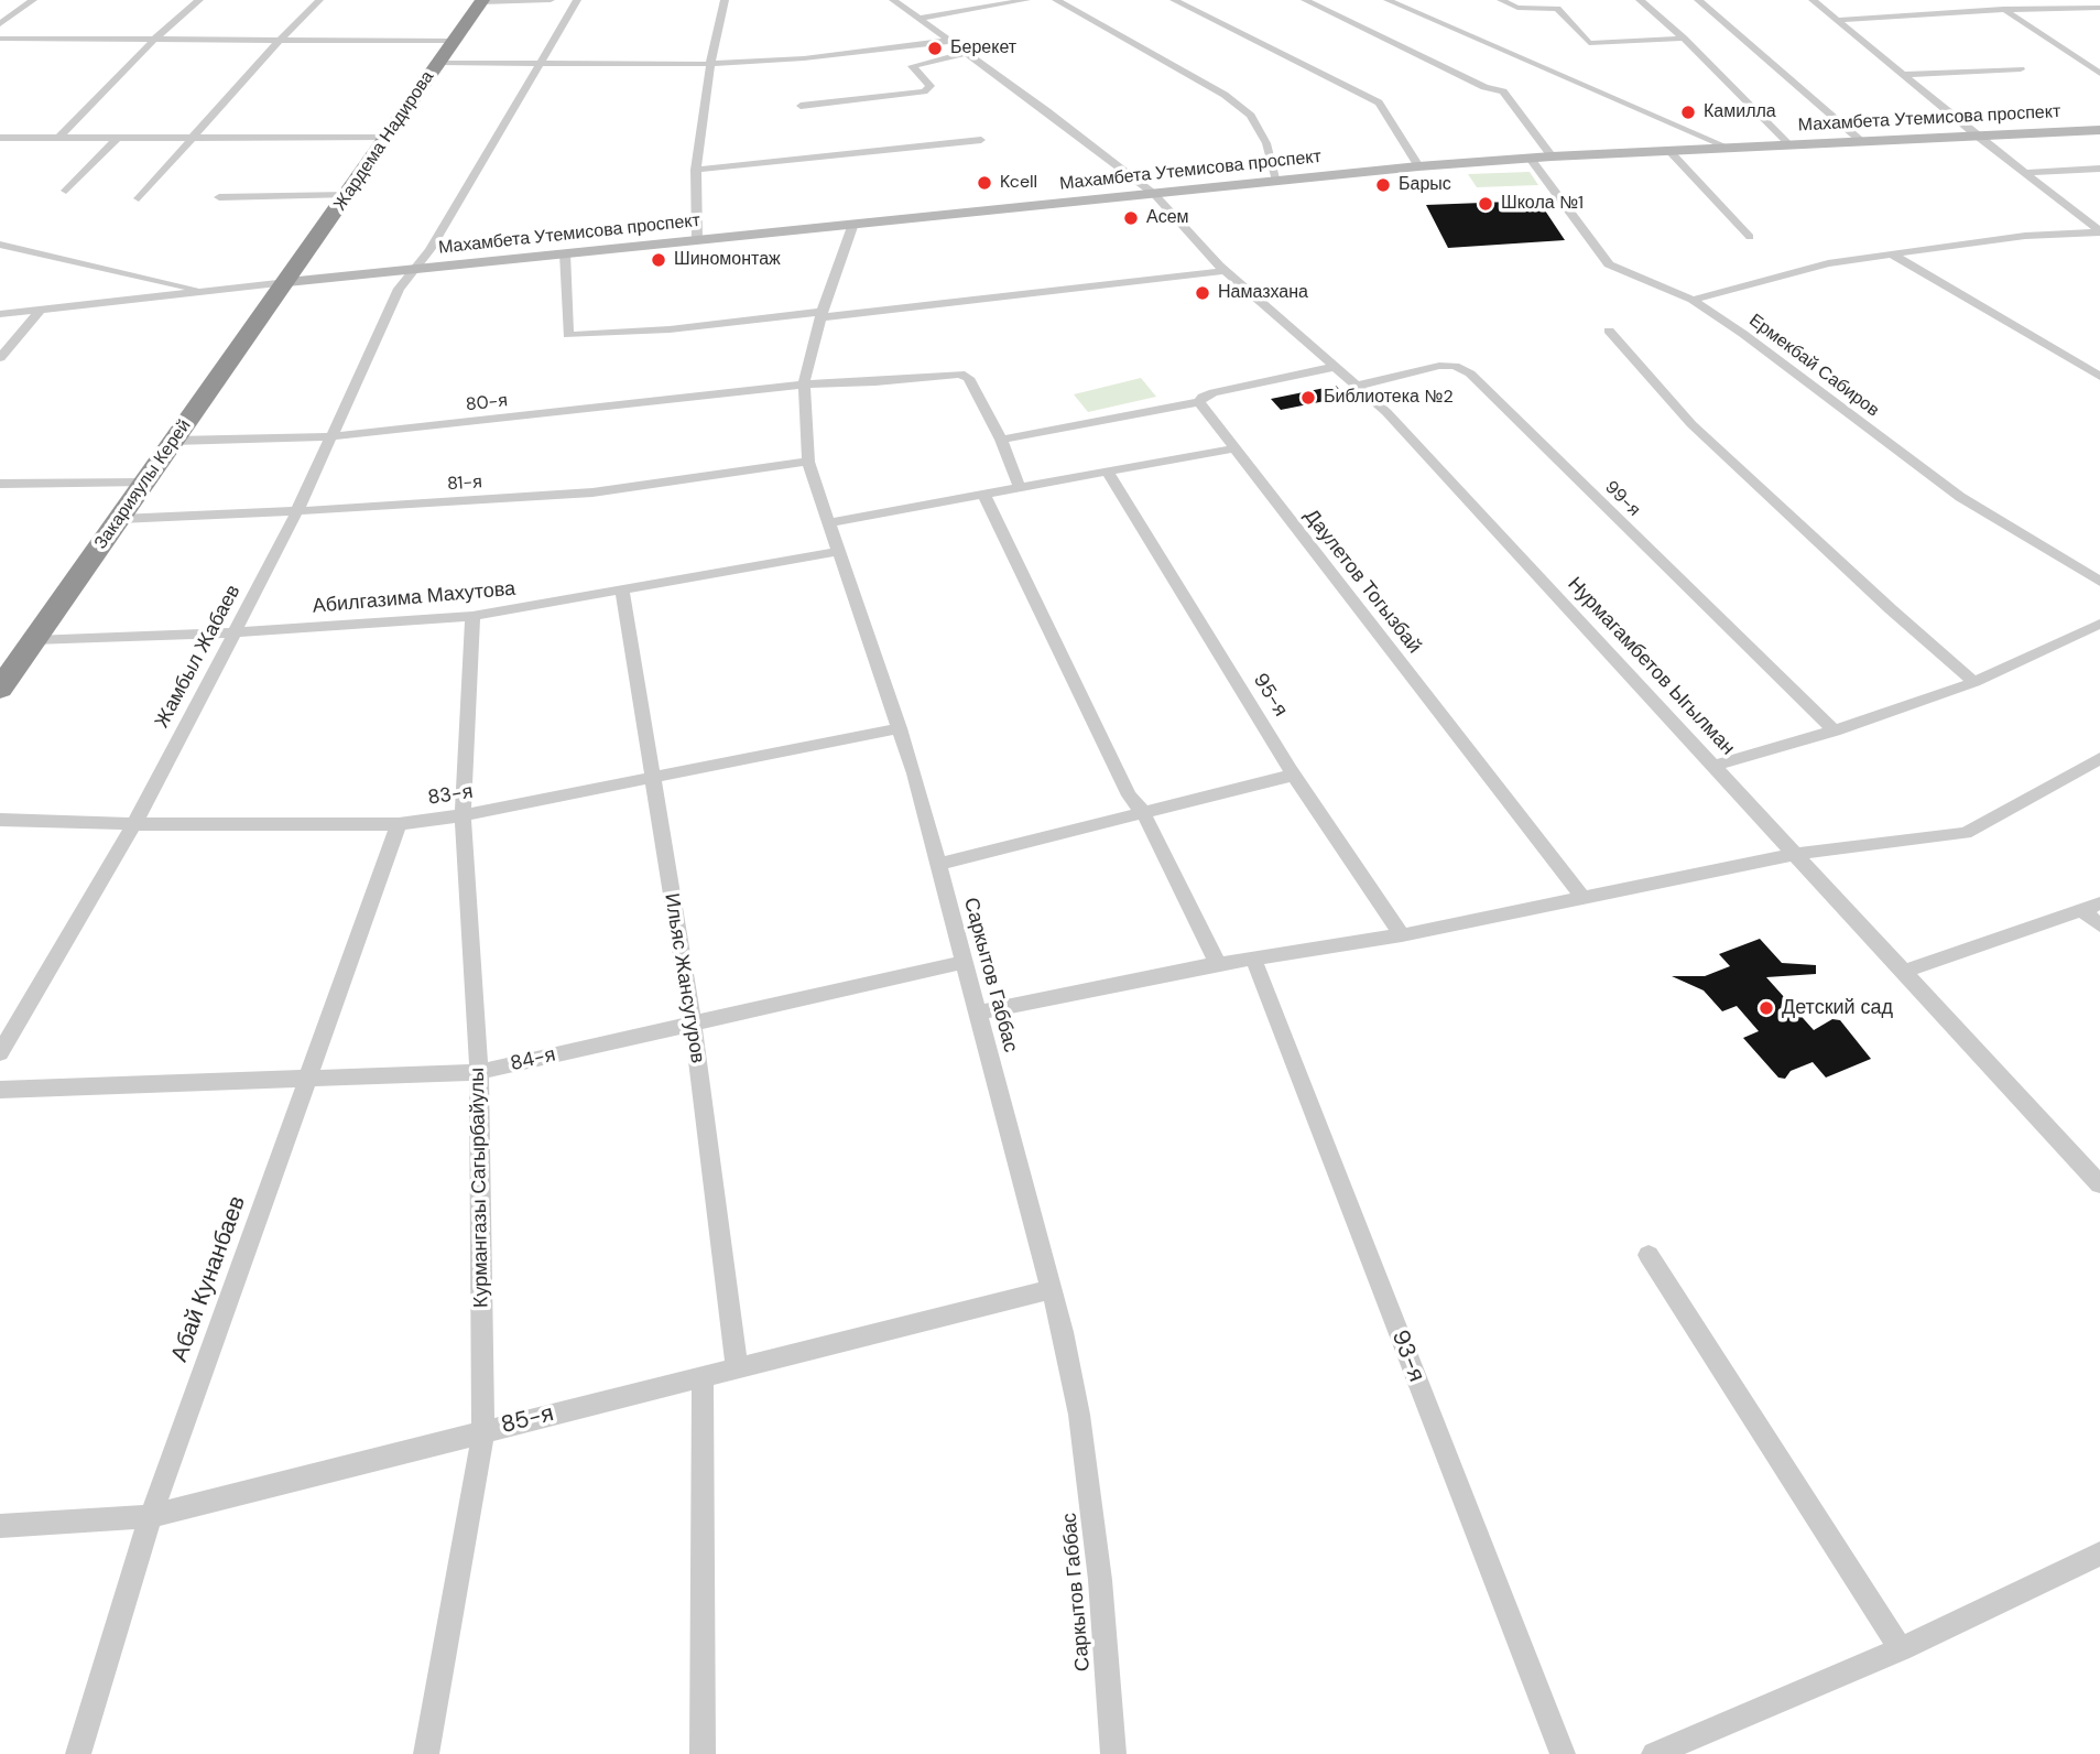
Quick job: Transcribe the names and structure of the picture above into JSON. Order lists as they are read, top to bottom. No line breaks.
{"streets":{"highway":["Жардема Надирова","Закарияулы Керей"],"street":["Махамбета Утемисова проспект","Ермекбай Сабиров","80-я","81-я","99-я","Даулетов Тогызбай","Абилгазима Махутова","Жамбыл Жабаев","Нурмагамбетов Ыгылман","95-я","83-я","Саркытов Габбас","Ильяс Жансугуров","84-я","Курмангазы Сагырбайулы","Абай Кунанбаев","93-я","85-я"]},"crossings":[["Махамбета Утемисова проспект","Жардема Надирова"],["Махамбета Утемисова проспект","Ермекбай Сабиров"],["Махамбета Утемисова проспект","Закарияулы Керей"],["Махамбета Утемисова проспект","Жамбыл Жабаев"],["Махамбета Утемисова проспект","Нурмагамбетов Ыгылман"],["Махамбета Утемисова проспект","Саркытов Габбас"],["Жардема Надирова","Закарияулы Керей"],["80-я","Закарияулы Керей"],["80-я","Жамбыл Жабаев"],["80-я","Саркытов Габбас"],["81-я","Закарияулы Керей"],["81-я","Жамбыл Жабаев"],["81-я","Саркытов Габбас"],["Закарияулы Керей","Абилгазима Махутова"],["99-я","Нурмагамбетов Ыгылман"],["Абилгазима Махутова","Жамбыл Жабаев"],["Абилгазима Махутова","Саркытов Габбас"],["Абилгазима Махутова","Ильяс Жансугуров"],["Абилгазима Махутова","Курмангазы Сагырбайулы"],["Жамбыл Жабаев","83-я"],["83-я","Саркытов Габбас"],["83-я","Ильяс Жансугуров"],["83-я","Курмангазы Сагырбайулы"],["83-я","Абай Кунанбаев"],["Саркытов Габбас","84-я"],["Саркытов Габбас","85-я"],["Ильяс Жансугуров","84-я"],["Ильяс Жансугуров","85-я"],["84-я","Курмангазы Сагырбайулы"],["84-я","Абай Кунанбаев"],["Курмангазы Сагырбайулы","85-я"],["Абай Кунанбаев","85-я"]],"places":["Берекет","Камилла","Kcell","Барыс","Школа №1","Асем","Шиномонтаж","Намазхана","Библиотека №2","Детский сад"]}
